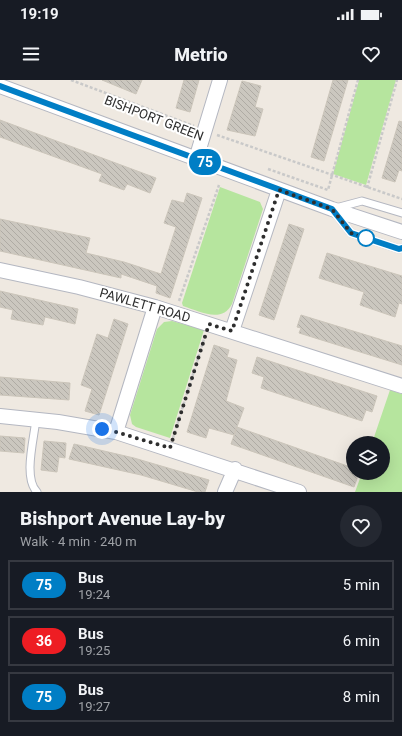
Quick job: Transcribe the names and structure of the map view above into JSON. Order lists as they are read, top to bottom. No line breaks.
{"streets":{"street":["PAWLETT ROAD"]},"lines":["bus line 75"],"page":{"status":"19:19","header":"Metrio","on_map":"75","heading":["Bishport Avenue Lay-by","Walk · 4 min · 240 m"],"list":[{"mark":"75","name":"Bus","note":"19:24","value":"5 min"},{"mark":"36","name":"Bus","note":"19:25","value":"6 min"},{"mark":"75","name":"Bus","note":"19:27","value":"8 min"}]}}
